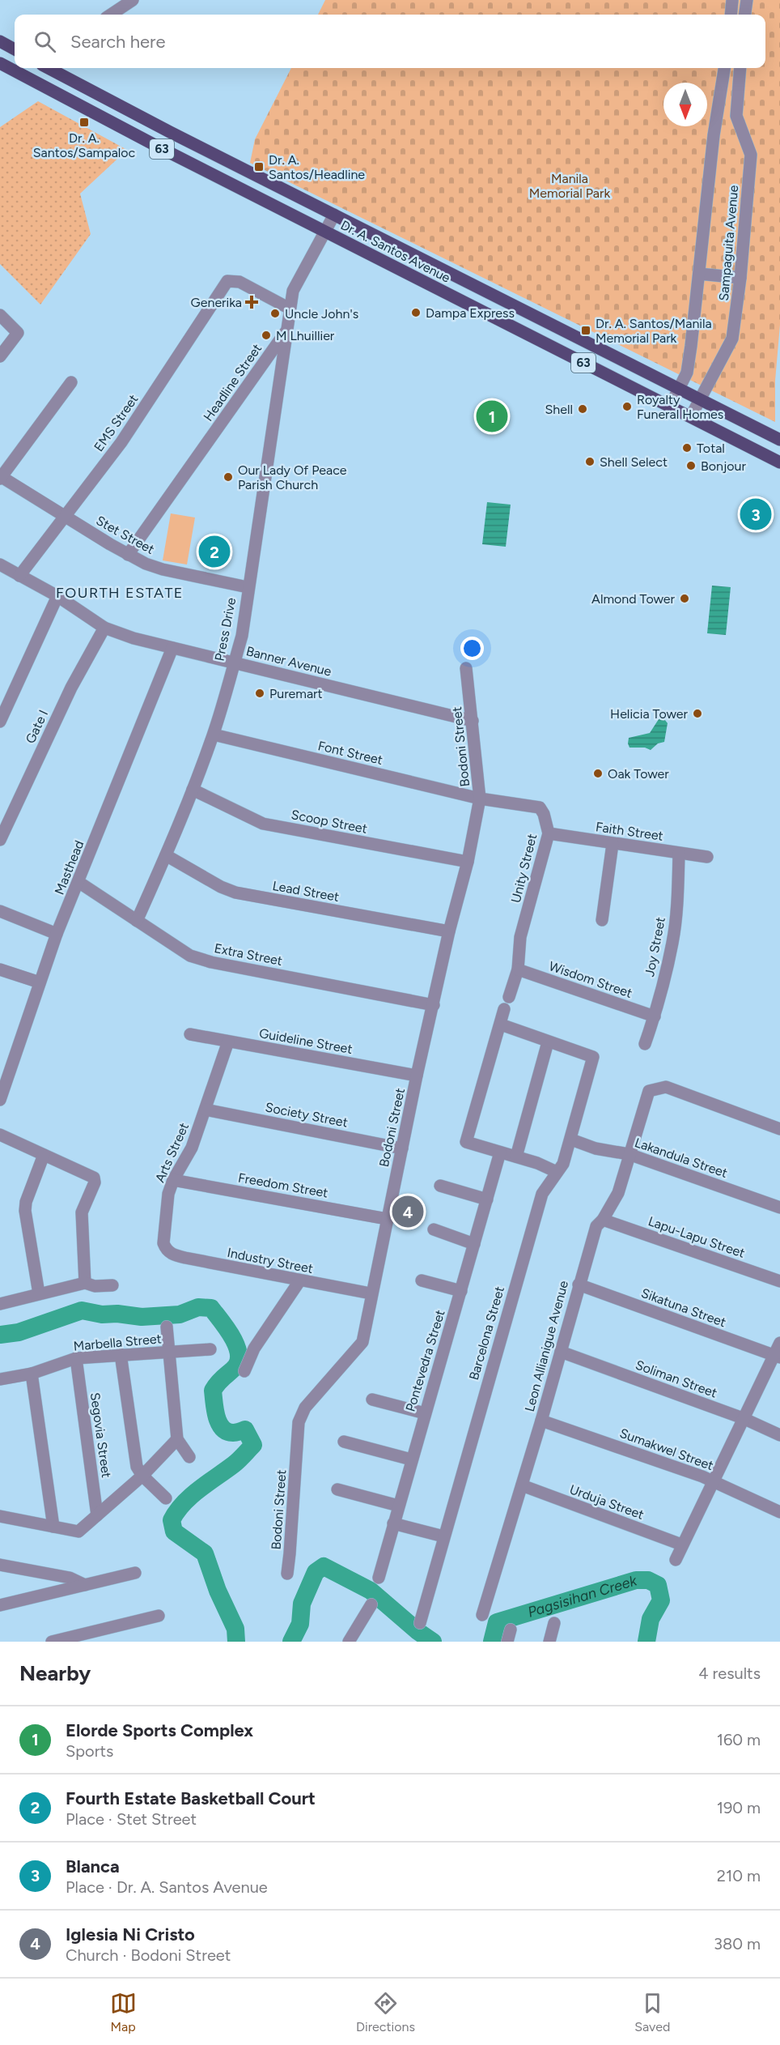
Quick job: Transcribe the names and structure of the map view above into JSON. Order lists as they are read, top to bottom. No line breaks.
{"streets":{"main road":["63","Dr. A. Santos Avenue"],"street":["Sampaguita Avenue","Headline Street","EMS Street","Stet Street","Press Drive","Banner Avenue","Gate I","Bodoni Street","Font Street","Scoop Street","Faith Street","Masthead","Unity Street","Lead Street","Joy Street","Extra Street","Wisdom Street","Guideline Street","Society Street","Arts Street","Lakandula Street","Freedom Street","Lapu-Lapu Street","Industry Street","Sikatuna Street","Barcelona Street","Marbella Street","Leon Allianigue Avenue","Pontevedra Street","Soliman Street","Segovia Street","Sumakwel Street","Urduja Street"]},"crossings":[["Sampaguita Avenue","Dr. A. Santos Avenue"],["Headline Street","Stet Street"],["Headline Street","Press Drive"],["EMS Street","Stet Street"],["EMS Street","Banner Avenue"],["Stet Street","Press Drive"],["Press Drive","Banner Avenue"],["Press Drive","Font Street"],["Press Drive","Scoop Street"],["Press Drive","Lead Street"],["Press Drive","Extra Street"],["Banner Avenue","Gate I"],["Banner Avenue","Bodoni Street"],["Banner Avenue","Masthead"],["Bodoni Street","Font Street"],["Bodoni Street","Scoop Street"],["Bodoni Street","Unity Street"],["Bodoni Street","Lead Street"],["Bodoni Street","Extra Street"],["Bodoni Street","Guideline Street"],["Bodoni Street","Society Street"],["Bodoni Street","Freedom Street"],["Bodoni Street","Industry Street"],["Font Street","Unity Street"],["Faith Street","Unity Street"],["Faith Street","Joy Street"],["Masthead","Extra Street"],["Unity Street","Wisdom Street"],["Joy Street","Wisdom Street"],["Guideline Street","Arts Street"],["Society Street","Arts Street"],["Arts Street","Freedom Street"],["Arts Street","Industry Street"],["Lakandula Street","Barcelona Street"],["Lakandula Street","Leon Allianigue Avenue"],["Lapu-Lapu Street","Leon Allianigue Avenue"],["Sikatuna Street","Leon Allianigue Avenue"],["Marbella Street","Segovia Street"],["Leon Allianigue Avenue","Soliman Street"],["Leon Allianigue Avenue","Sumakwel Street"],["Leon Allianigue Avenue","Urduja Street"]],"districts":["FOURTH ESTATE"],"water":["Pagsisihan Creek"],"parks":["Manila Memorial Park"],"places":{"transit":["Dr. A. Santos/Sampaloc","Dr. A. Santos/Headline","Dr. A. Santos/Manila Memorial Park"],"health":["Generika"],"other":["Dampa Express","Uncle John's","M Lhuillier","Royalty Funeral Homes","Shell","Total","Shell Select","Bonjour","Our Lady Of Peace Parish Church","Almond Tower","Puremart","Helicia Tower","Oak Tower"]},"north":"bottom","page":{"search":"Search here","pins":["1","3","2","4"],"heading":["Nearby","4 results"],"list":[{"mark":"1","name":"Elorde Sports Complex","note":"Sports","value":"160 m"},{"mark":"2","name":"Fourth Estate Basketball Court","note":"Place · Stet Street","value":"190 m"},{"mark":"3","name":"Blanca","note":"Place · Dr. A. Santos Avenue","value":"210 m"},{"mark":"4","name":"Iglesia Ni Cristo","note":"Church · Bodoni Street","value":"380 m"}],"nav":["Map","Directions","Saved"]}}
